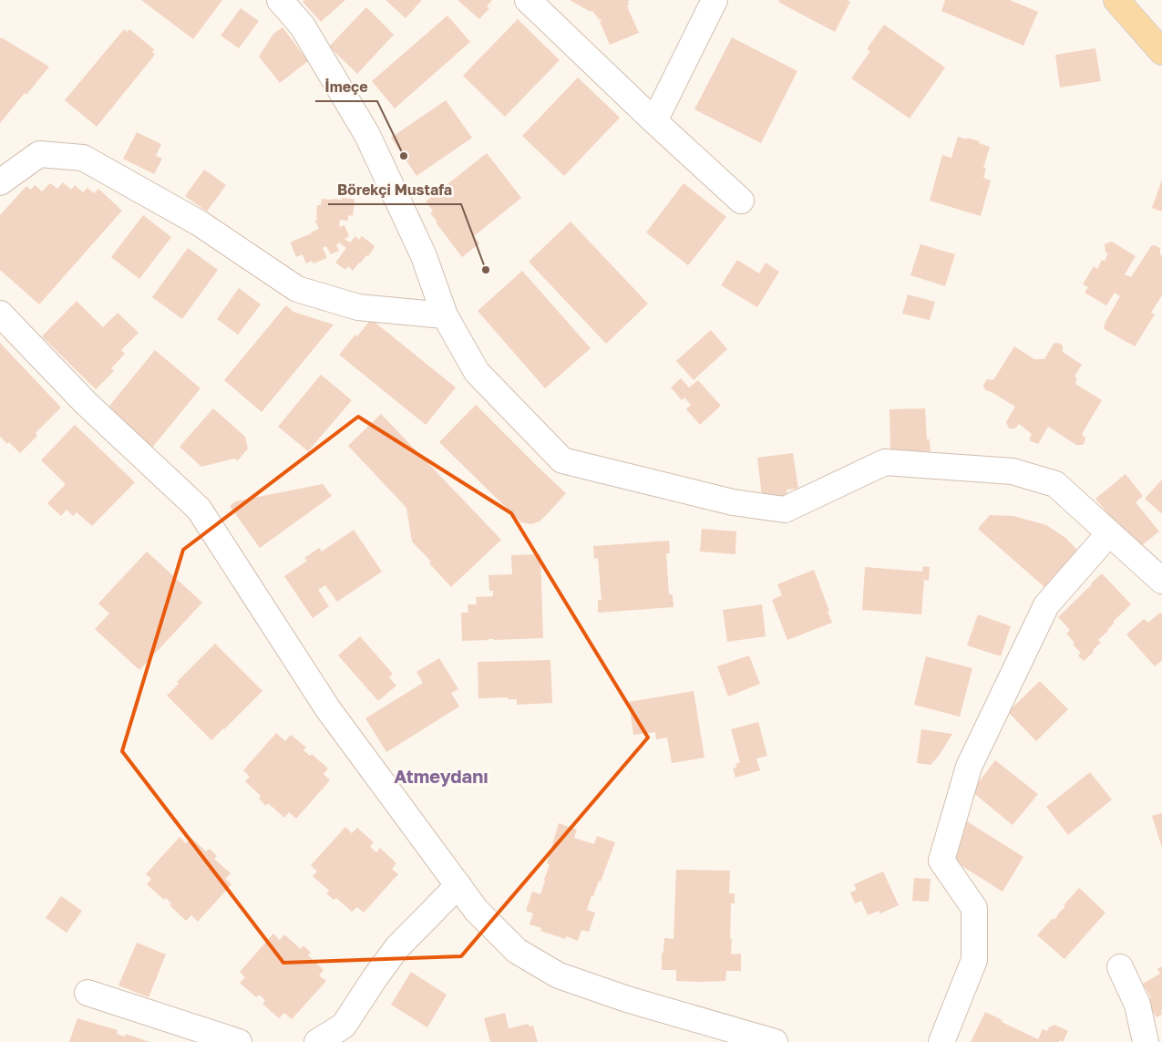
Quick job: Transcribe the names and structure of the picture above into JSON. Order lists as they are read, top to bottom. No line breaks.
{"districts":["Atmeydanı"],"places":["İmeçe","Börekçi Mustafa"]}
